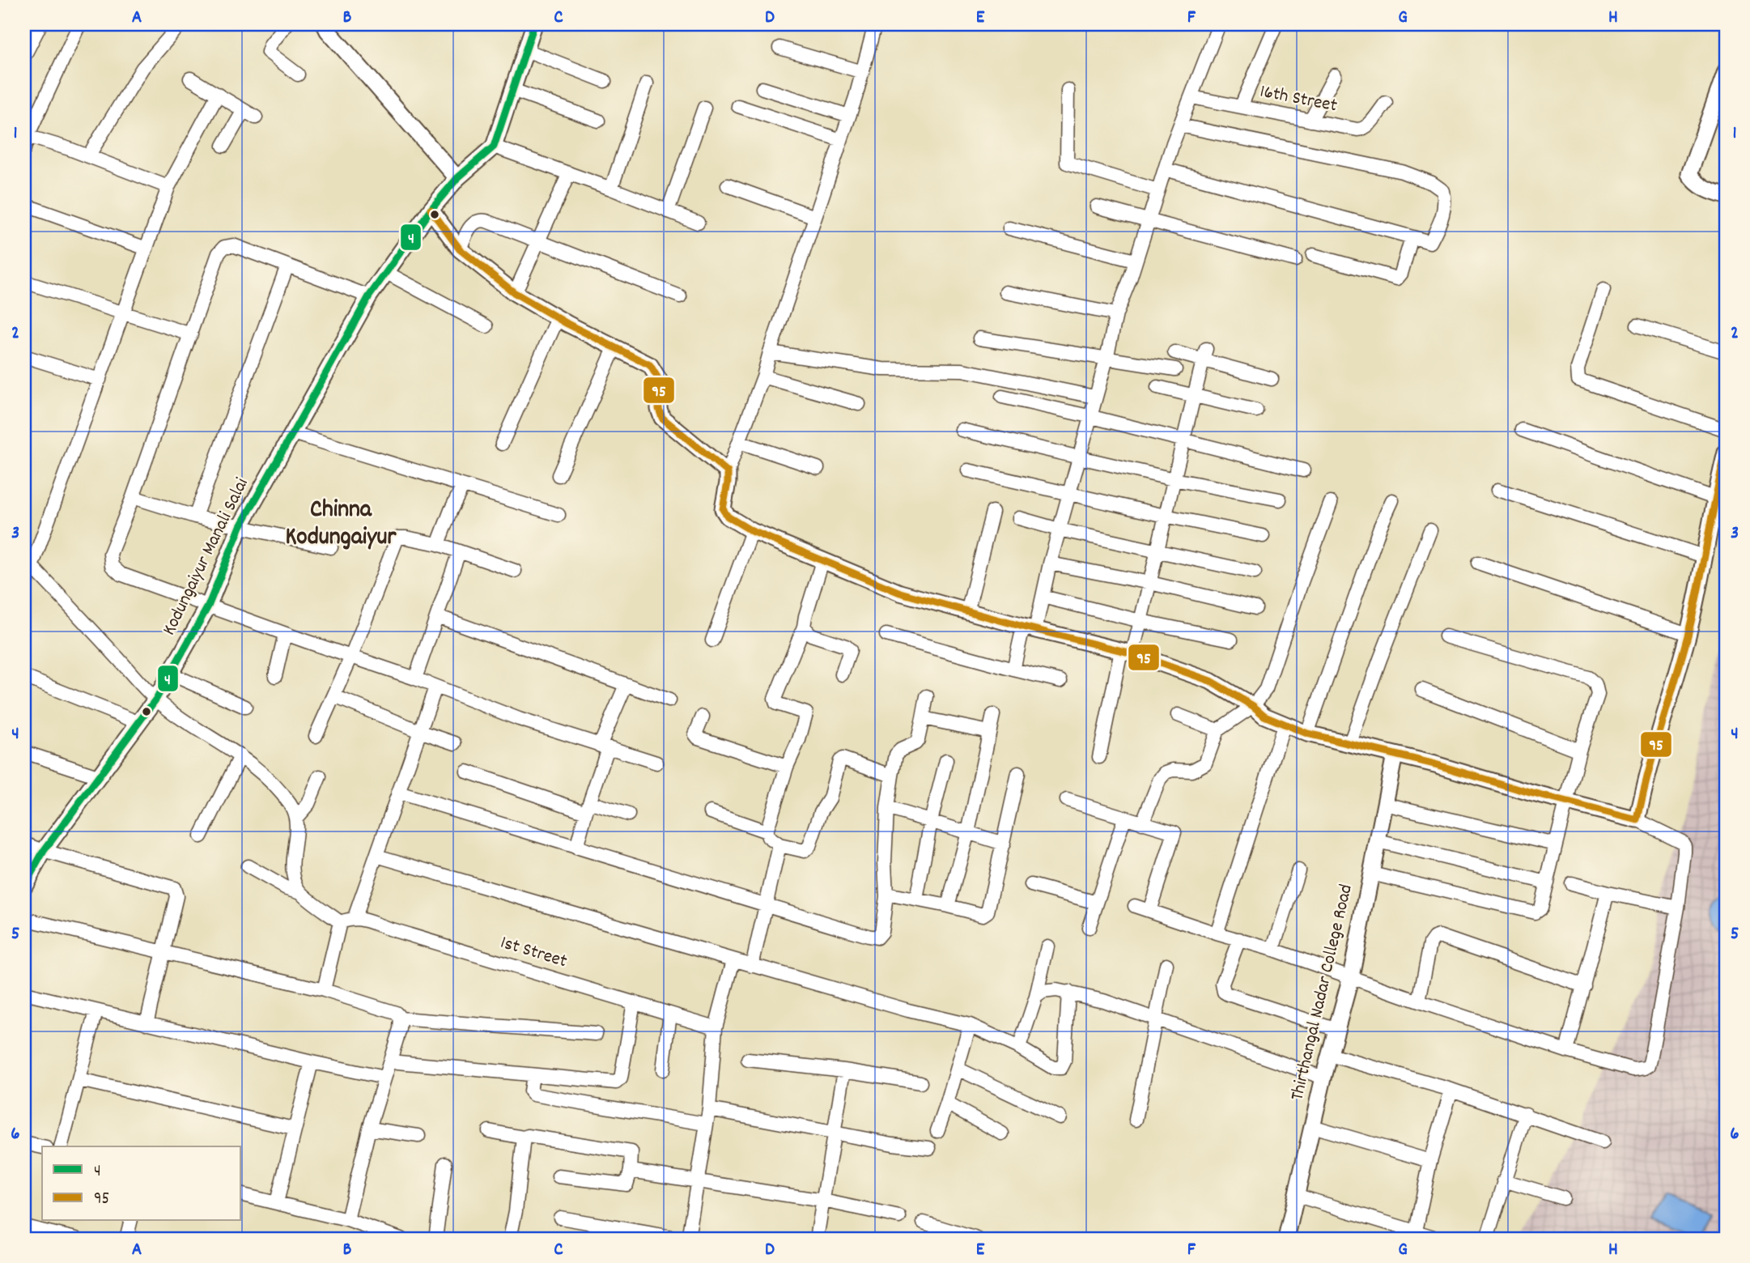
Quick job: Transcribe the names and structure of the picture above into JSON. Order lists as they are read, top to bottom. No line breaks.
{"streets":{"street":["16th Street","Kodungaiyur Manali Salai","1st Street","Thirthangal Nadar College Road"]},"districts":["Chinna Kodungaiyur"],"lines":["transit line 4","transit line 95"],"legend":["4","95"],"grid":{"columns":["A","B","C","D","E","F","G","H"],"rows":["1","2","3","4","5","6"]}}
